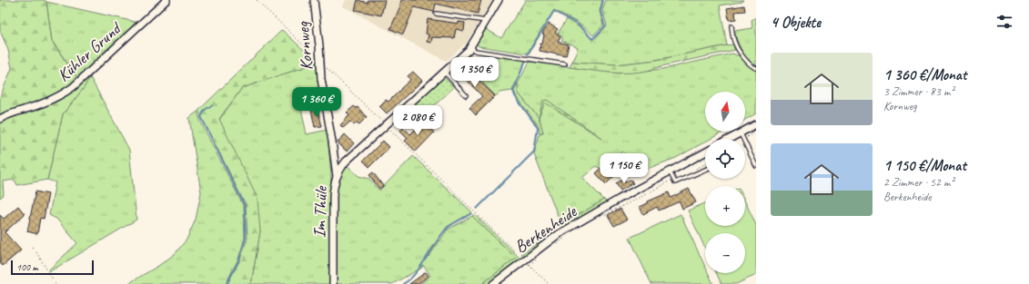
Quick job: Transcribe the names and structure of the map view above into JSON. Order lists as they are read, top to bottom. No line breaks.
{"streets":{"street":["Kornweg","Kühler Grund","Im Thüle","Berkenheide"]},"crossings":[["Kornweg","Im Thüle"]],"scale_bar":"100 m","north":"top","page":{"heading":"4 Objekte","list":[{"name":"1 360 €/Monat","note":"3 Zimmer · 83 m² · Kornweg"},{"name":"1 150 €/Monat","note":"2 Zimmer · 52 m² · Berkenheide"}],"price":["1 350 €","1 360 €","2 080 €","1 150 €"],"map_buttons":["+","−"],"scale":"100 m"}}
